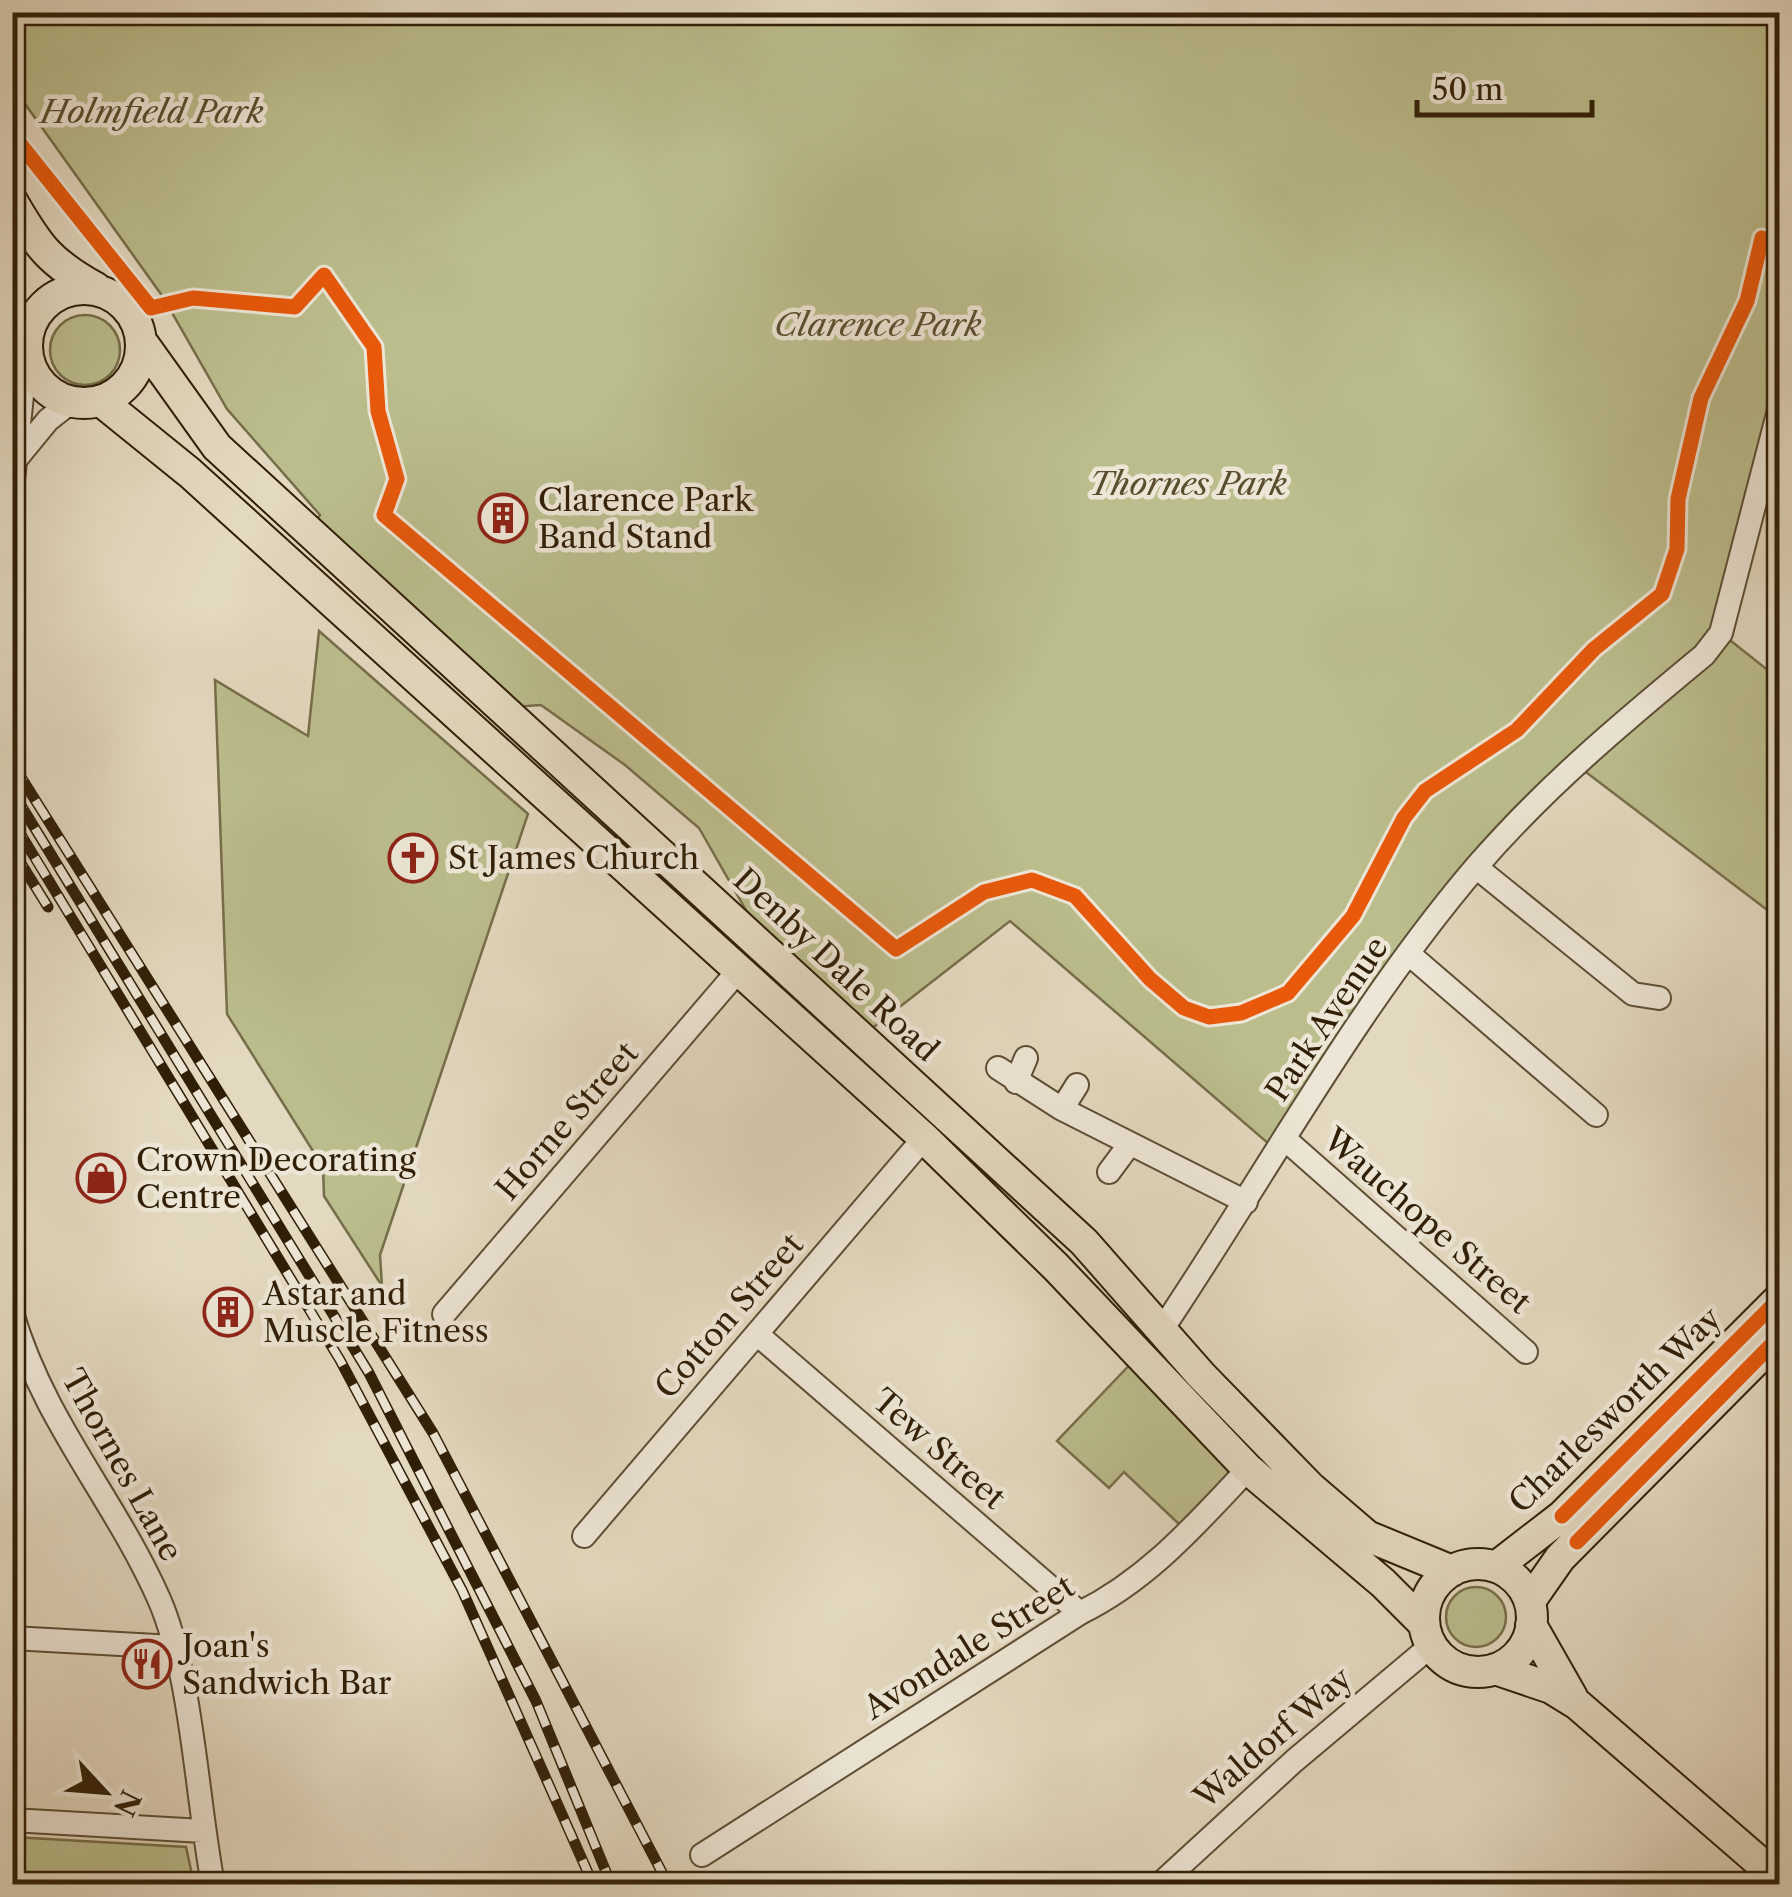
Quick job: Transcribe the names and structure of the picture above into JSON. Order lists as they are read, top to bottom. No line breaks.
{"streets":{"main road":["Denby Dale Road","Charlesworth Way"],"street":["Park Avenue","Horne Street","Wauchope Street","Cotton Street","Tew Street","Thornes Lane","Avondale Street","Waldorf Way"]},"crossings":[["Denby Dale Road","Park Avenue"],["Denby Dale Road","Horne Street"],["Denby Dale Road","Cotton Street"],["Denby Dale Road","Charlesworth Way"],["Denby Dale Road","Avondale Street"],["Denby Dale Road","Waldorf Way"],["Park Avenue","Wauchope Street"],["Cotton Street","Tew Street"],["Charlesworth Way","Waldorf Way"],["Tew Street","Avondale Street"]],"parks":["Holmfield Park","Clarence Park","Thornes Park"],"places":{"building":["Clarence Park Band Stand","Astar and Muscle Fitness"],"church":["St James Church"],"shop":["Crown Decorating Centre"],"restaurant":["Joan's Sandwich Bar"]},"scale_bar":"50 m","north":"bottom right"}
